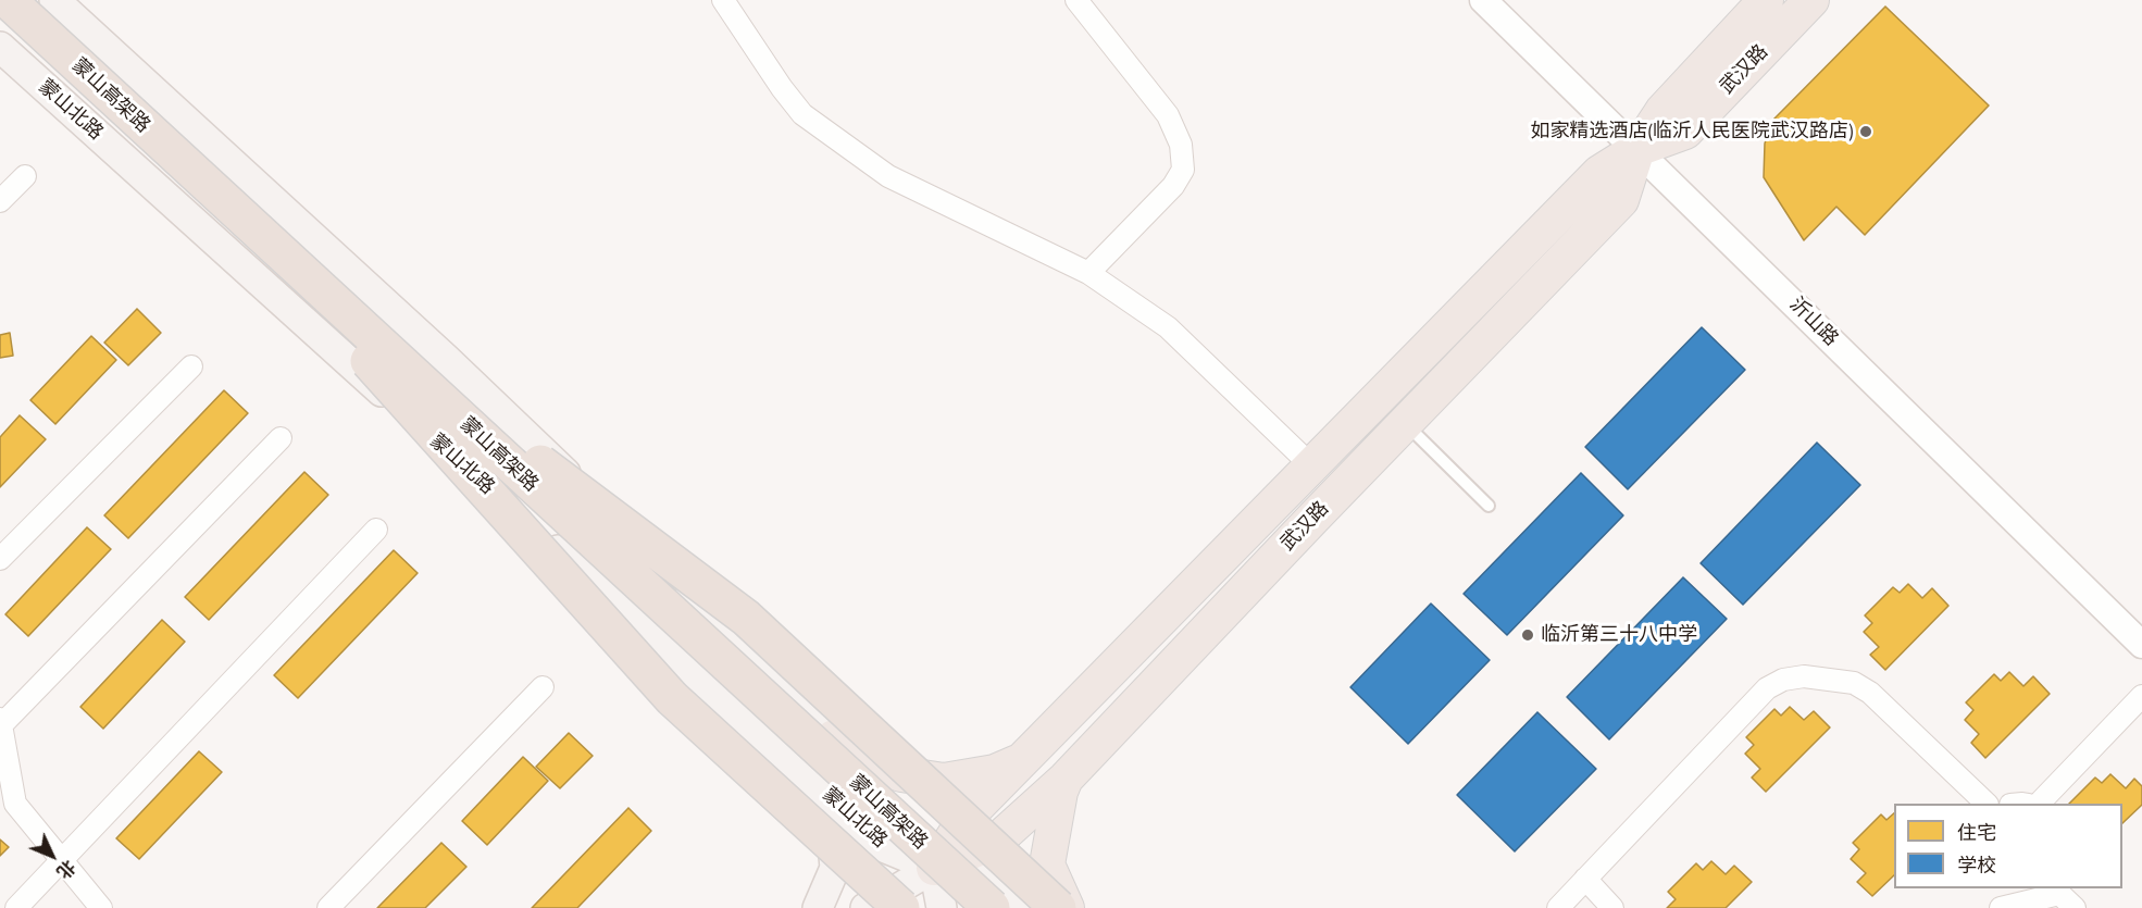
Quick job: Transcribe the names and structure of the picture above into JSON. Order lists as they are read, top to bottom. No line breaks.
{"streets":{"highway":["蒙山高架路"],"main road":["武汉路","蒙山北路"],"street":["沂山路"]},"crossings":[["武汉路","蒙山北路"],["武汉路","沂山路"]],"places":["如家精选酒店(临沂人民医院武汉路店)","临沂第三十八中学"],"legend":["住宅","学校"],"north":"bottom right"}
